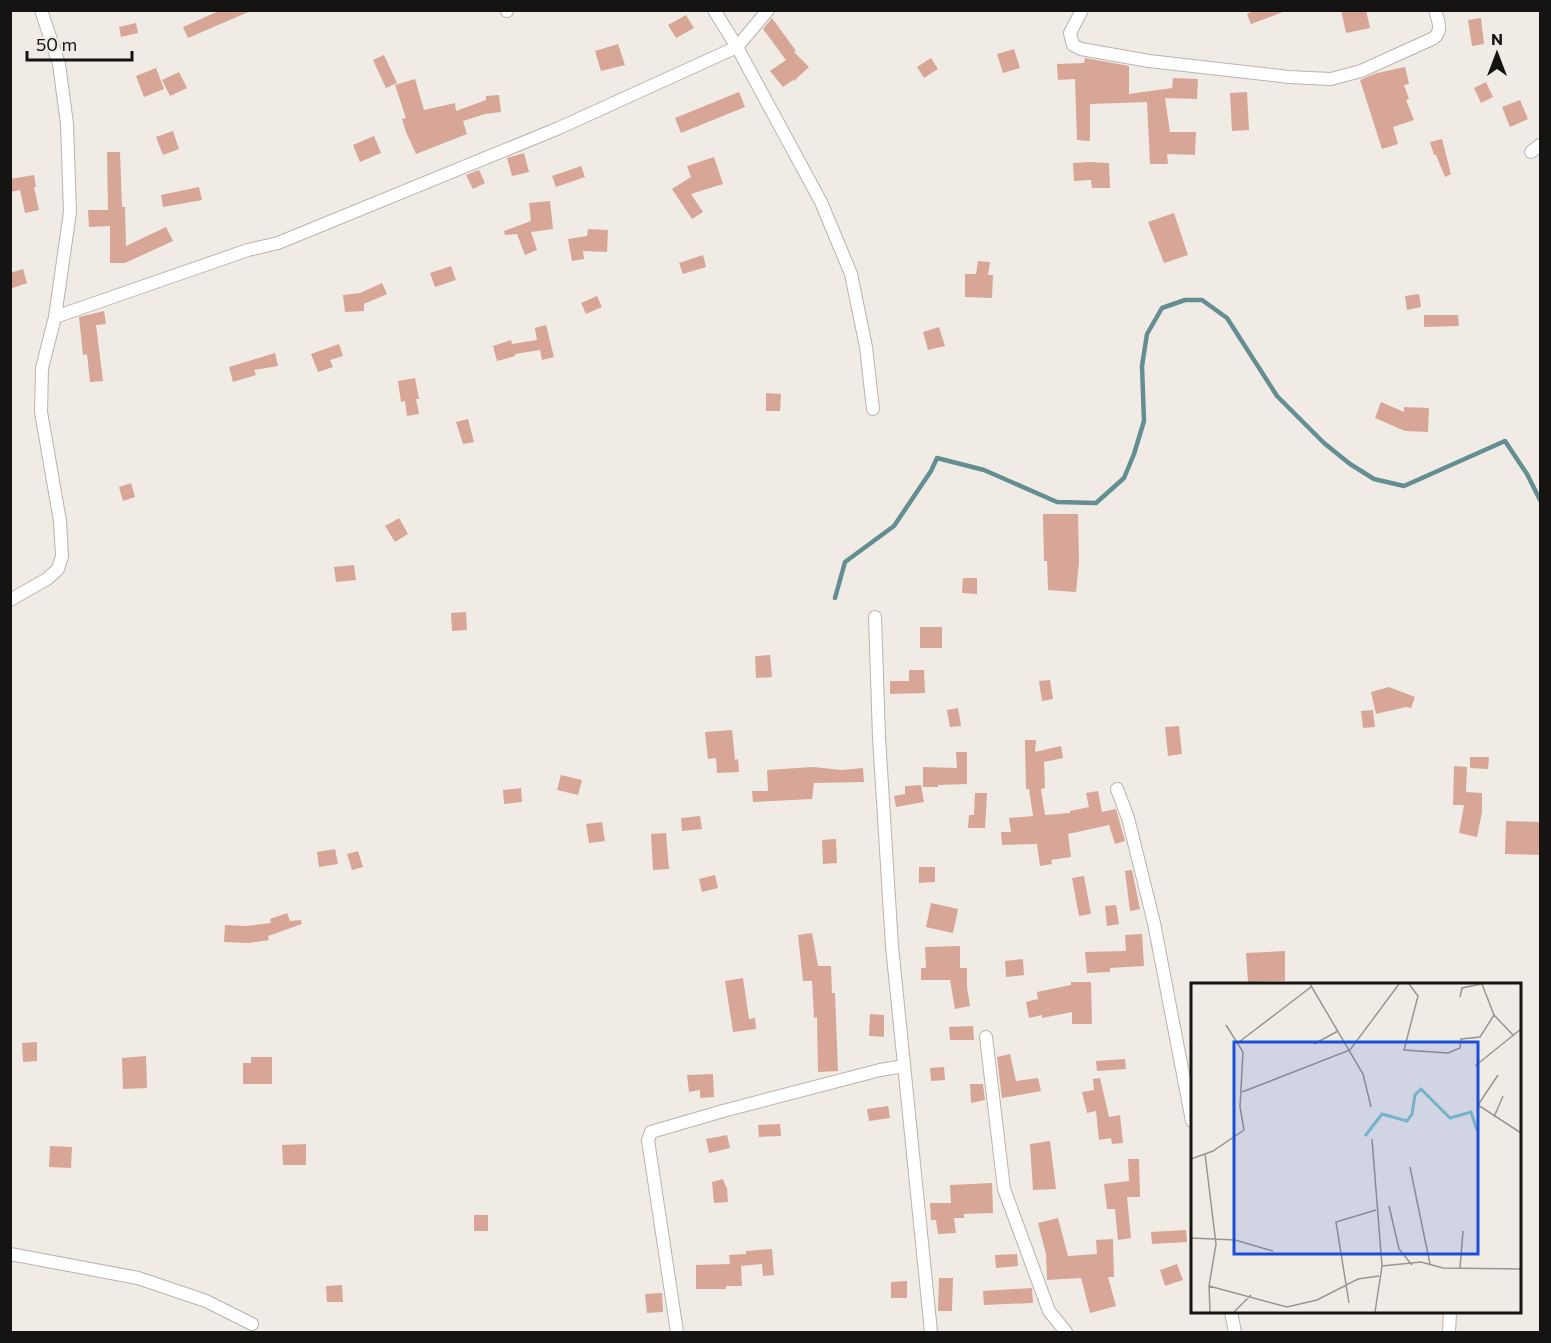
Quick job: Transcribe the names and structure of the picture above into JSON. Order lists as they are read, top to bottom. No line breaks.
{"scale_bar":"50 m","north":"top"}
